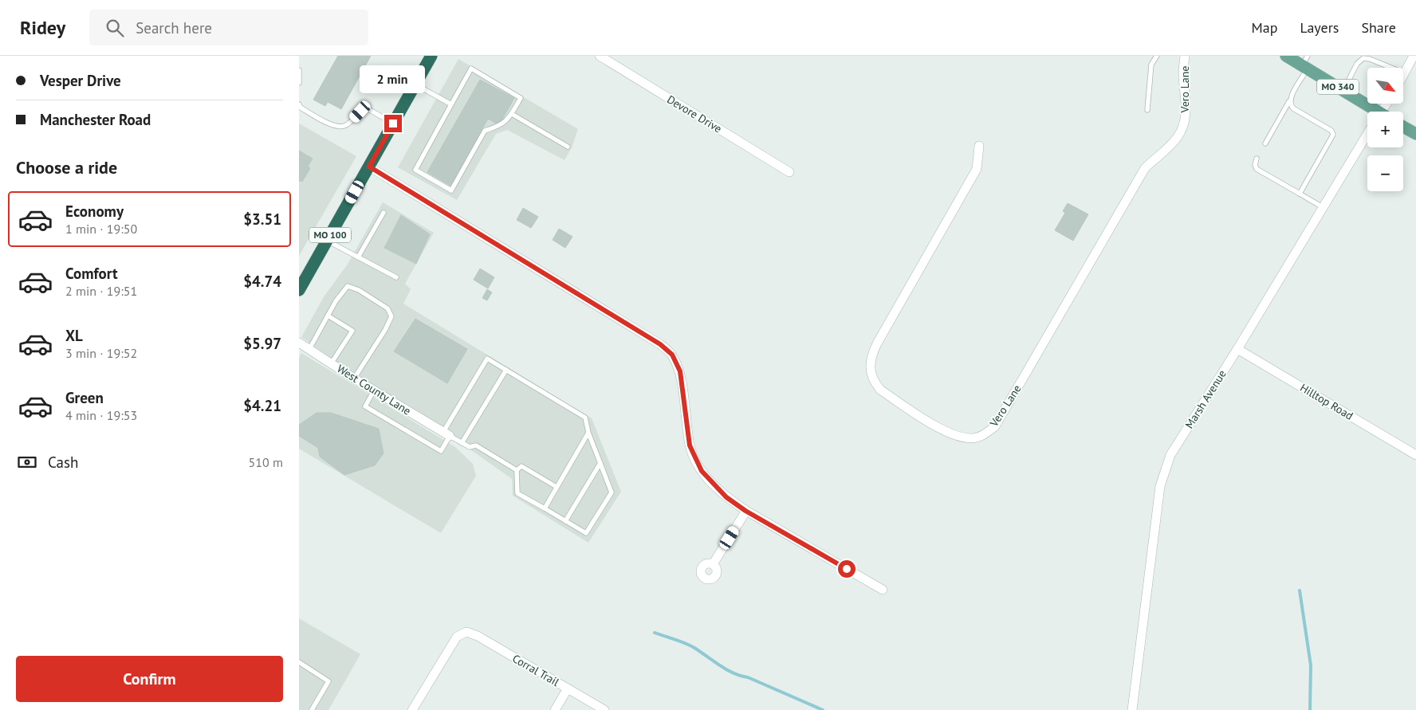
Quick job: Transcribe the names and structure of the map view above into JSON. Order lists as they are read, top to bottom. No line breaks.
{"streets":{"highway":["MO 100"],"main road":["MO 340"],"street":["Vero Lane","Devore Drive","West County Lane","Marsh Avenue","Hilltop Road","Corral Trail"]},"crossings":[["Marsh Avenue","Hilltop Road"]],"north":"bottom right","page":{"header":"Ridey","search":"Search here","nav":["Map","Layers","Share"],"banner":["Vesper Drive","Manchester Road"],"bubble":"2 min","map_buttons":["+","−"],"heading":"Choose a ride","list":[{"name":"Economy","note":"1 min · 19:50","value":"$3.51"},{"name":"Comfort","note":"2 min · 19:51","value":"$4.74"},{"name":"XL","note":"3 min · 19:52","value":"$5.97"},{"name":"Green","note":"4 min · 19:53","value":"$4.21"}],"pay":["Cash","510 m"],"buttons":"Confirm"}}
